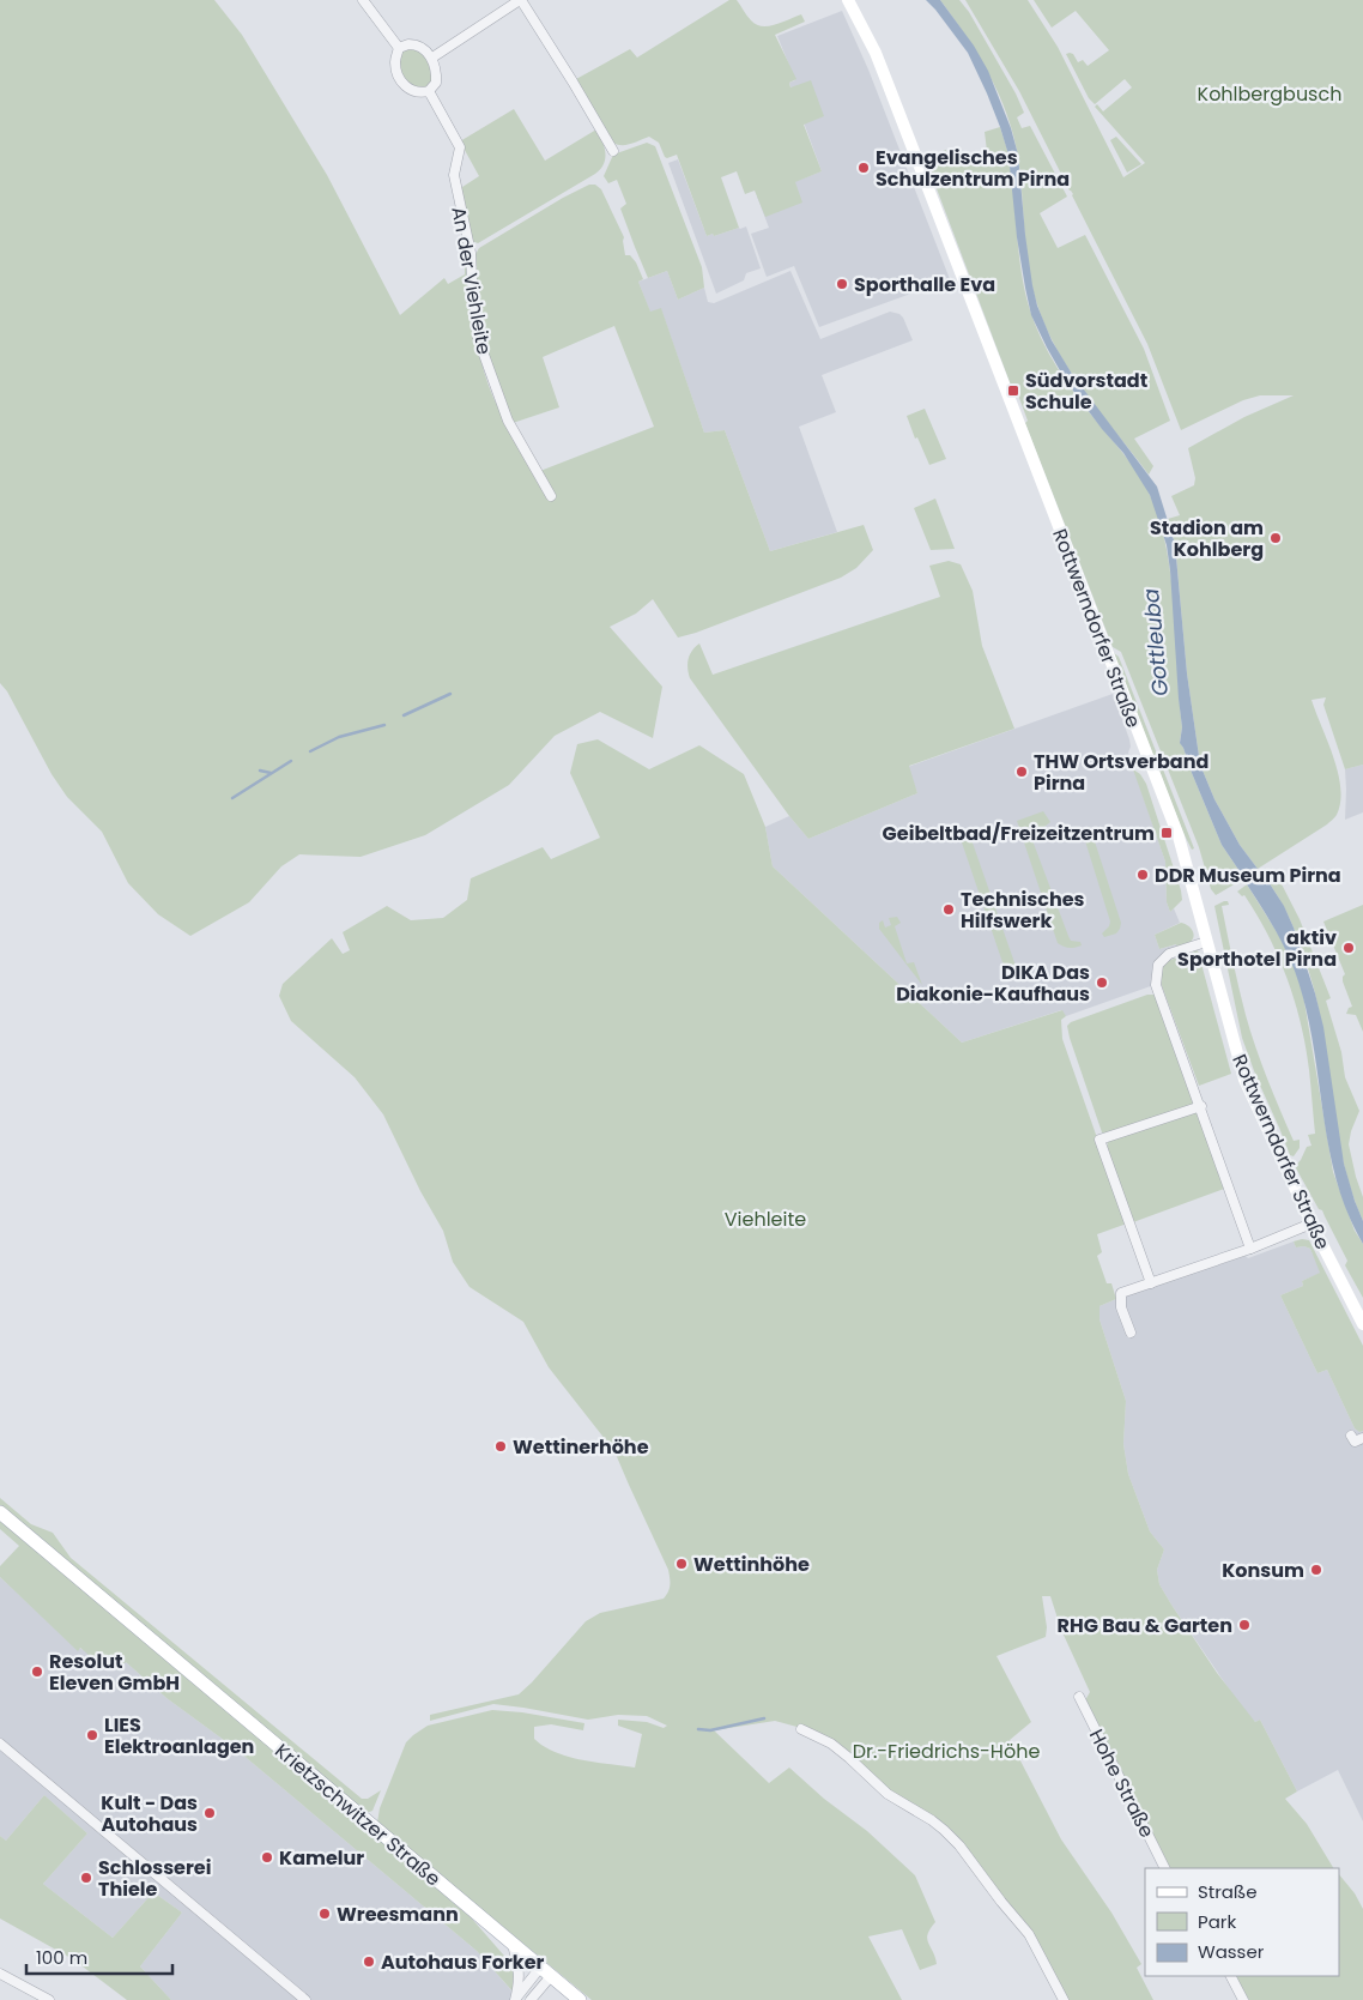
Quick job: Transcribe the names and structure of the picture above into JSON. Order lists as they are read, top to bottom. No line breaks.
{"streets":{"main road":["Rottwerndorfer Straße","Krietzschwitzer Straße"],"street":["An der Viehleite","Hohe Straße"]},"water":["Gottleuba"],"parks":["Kohlbergbusch","Viehleite","Dr.-Friedrichs-Höhe"],"places":{"other":["Evangelisches Schulzentrum Pirna","Sporthalle Eva","Stadion am Kohlberg","THW Ortsverband Pirna","DDR Museum Pirna","Technisches Hilfswerk","aktiv Sporthotel Pirna","DIKA Das Diakonie-Kaufhaus","Wettinerhöhe","Wettinhöhe","Konsum","RHG Bau & Garten","Resolut Eleven GmbH","LIES Elektroanlagen","Kult - Das Autohaus","Kamelur","Schlosserei Thiele","Wreesmann","Autohaus Forker"],"transit":["Südvorstadt Schule","Geibeltbad/Freizeitzentrum"]},"legend":["Straße","Park","Wasser"],"scale_bar":"100 m"}
